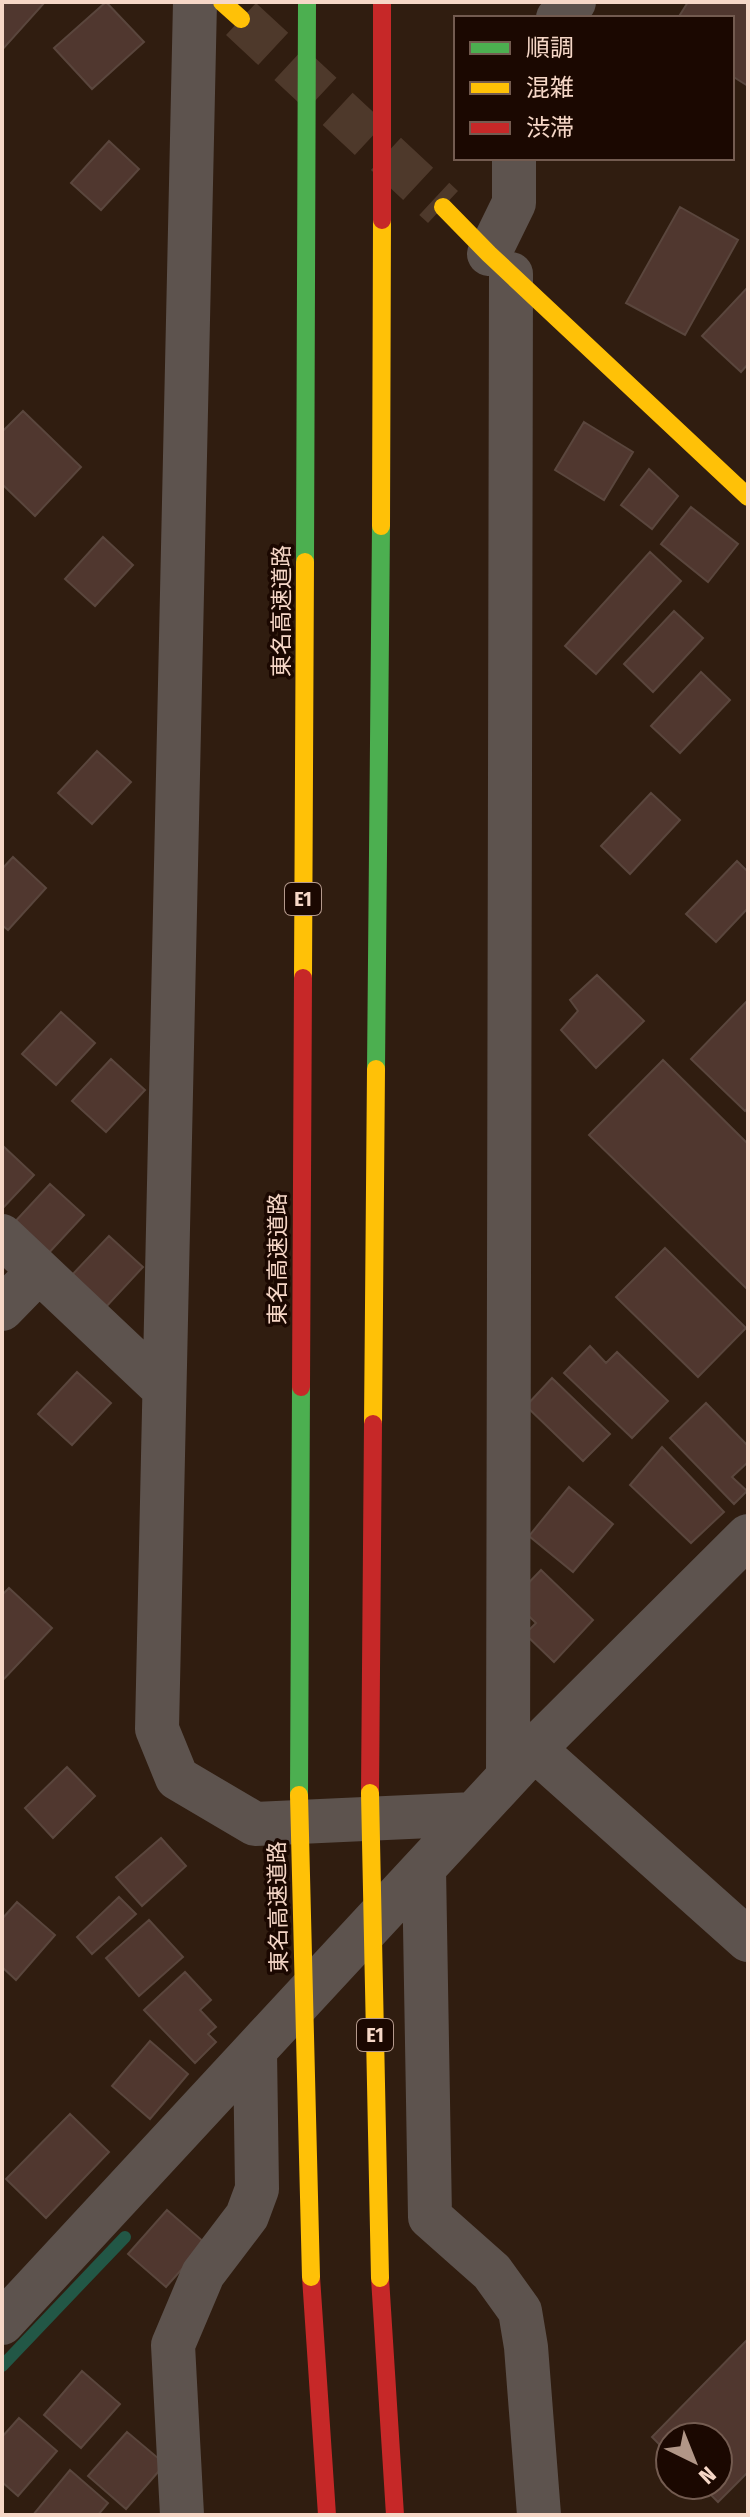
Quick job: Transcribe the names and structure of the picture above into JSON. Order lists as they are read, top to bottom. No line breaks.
{"streets":{"main road":["東名高速道路","E1"]},"legend":["順調","混雑","渋滞"],"north":"bottom right"}
